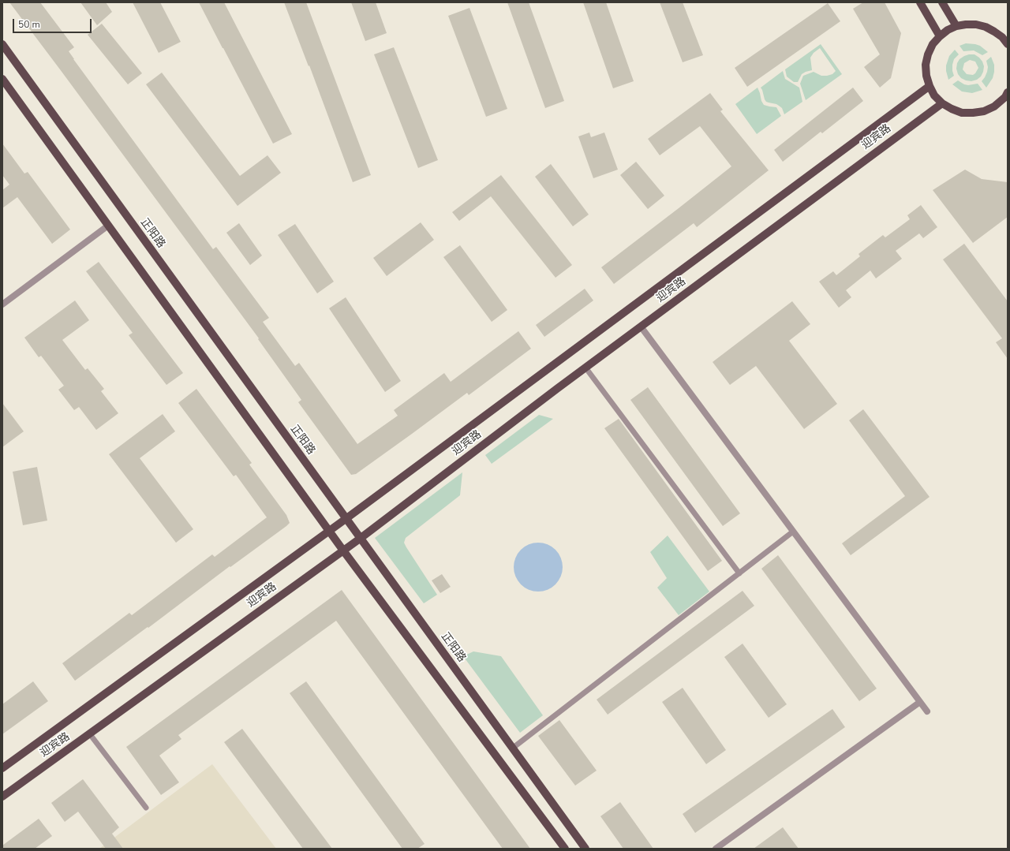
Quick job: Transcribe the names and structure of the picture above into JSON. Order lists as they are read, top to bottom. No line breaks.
{"streets":{"main road":["迎宾路","正阳路"]},"crossings":[["迎宾路","正阳路"]],"scale_bar":"50 m"}
